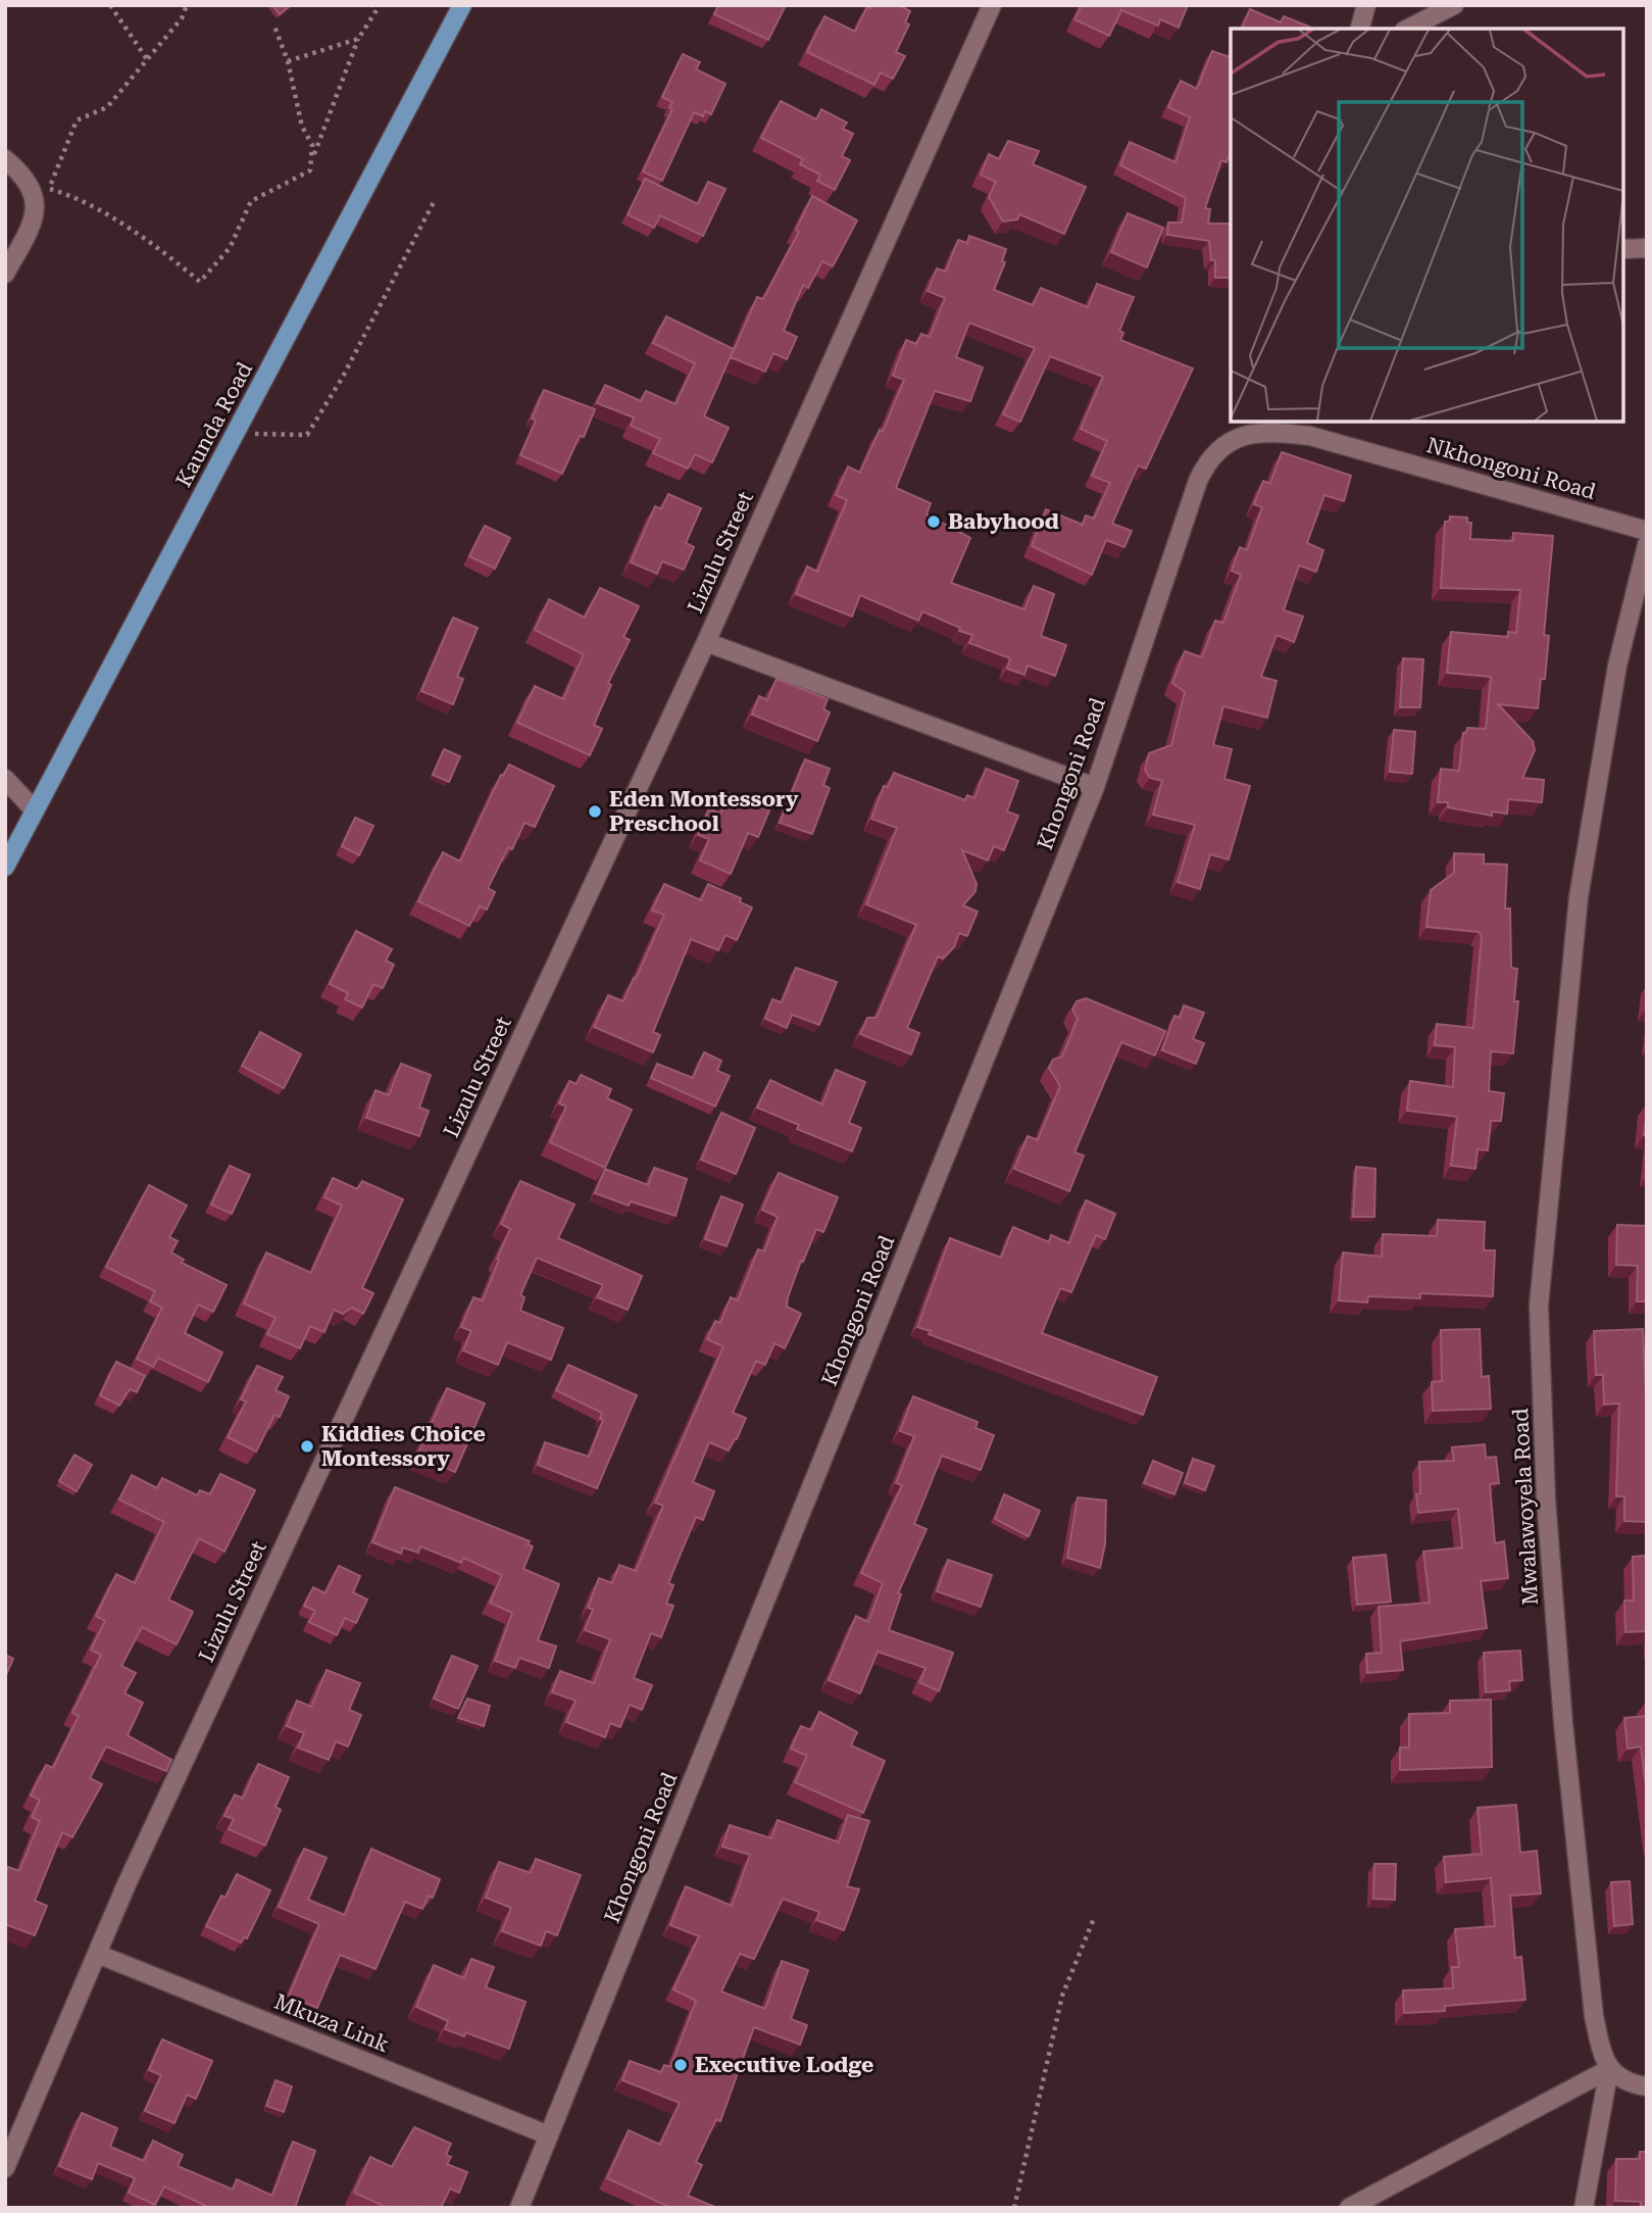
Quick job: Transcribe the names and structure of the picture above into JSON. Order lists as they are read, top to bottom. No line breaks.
{"streets":{"main road":["Kaunda Road"],"street":["Nkhongoni Road","Lizulu Street","Khongoni Road","Mwalawoyela Road","Mkuza Link"]},"crossings":[["Nkhongoni Road","Khongoni Road"],["Lizulu Street","Mkuza Link"],["Khongoni Road","Mkuza Link"]],"places":["Babyhood","Eden Montessory Preschool","Kiddies Choice Montessory","Executive Lodge"]}
